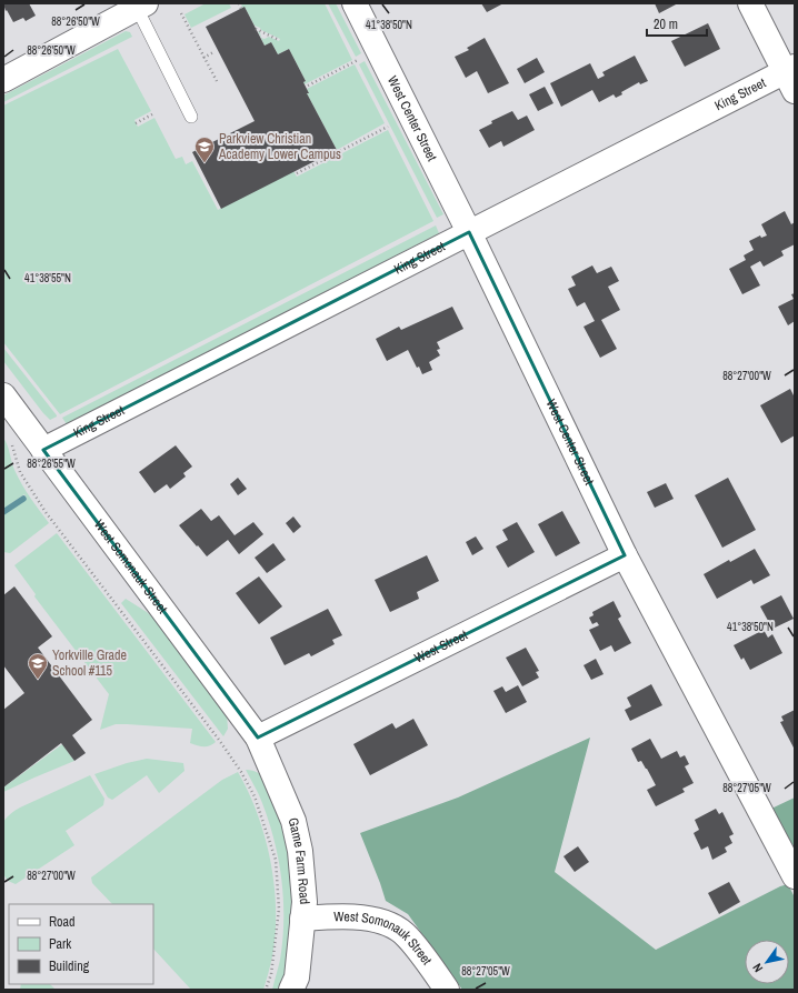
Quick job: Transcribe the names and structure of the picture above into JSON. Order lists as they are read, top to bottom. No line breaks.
{"streets":{"street":["King Street","West Center Street","West Somonauk Street","West Street","Game Farm Road"]},"crossings":[["King Street","West Center Street"],["King Street","West Somonauk Street"],["West Center Street","West Street"],["West Somonauk Street","West Street"],["West Somonauk Street","Game Farm Road"],["West Street","Game Farm Road"]],"places":{"school or university":["Parkview Christian Academy Lower Campus","Yorkville Grade School #115"]},"legend":["Road","Park","Building"],"scale_bar":"20 m","north":"bottom left","coordinates":["88°26'50\"W","41°38'50\"N","41°38'55\"N","88°27'00\"W","88°26'55\"W","88°27'05\"W"]}
